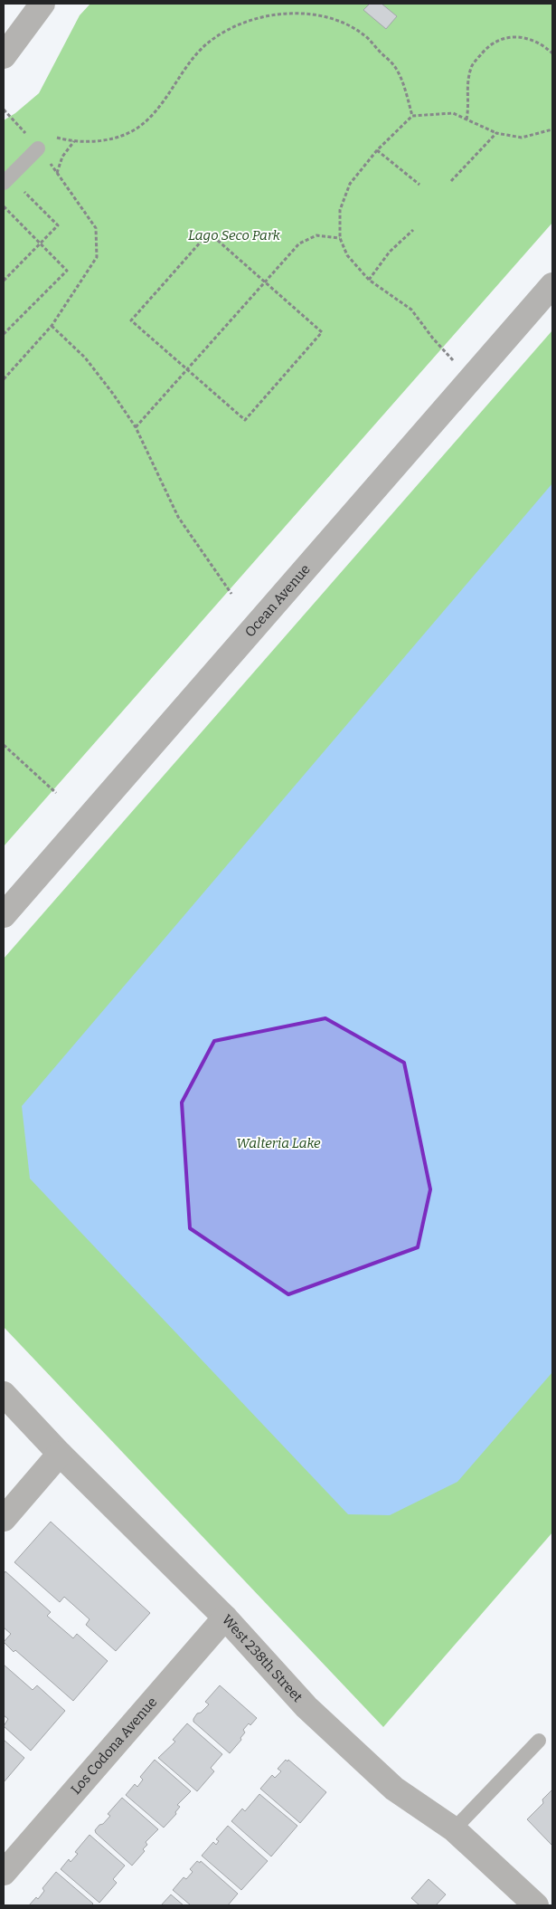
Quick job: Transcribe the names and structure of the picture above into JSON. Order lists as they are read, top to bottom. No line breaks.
{"streets":{"street":["Ocean Avenue","West 238th Street","Los Codona Avenue"]},"crossings":[["West 238th Street","Los Codona Avenue"]],"parks":["Lago Seco Park","Walteria Lake"]}
